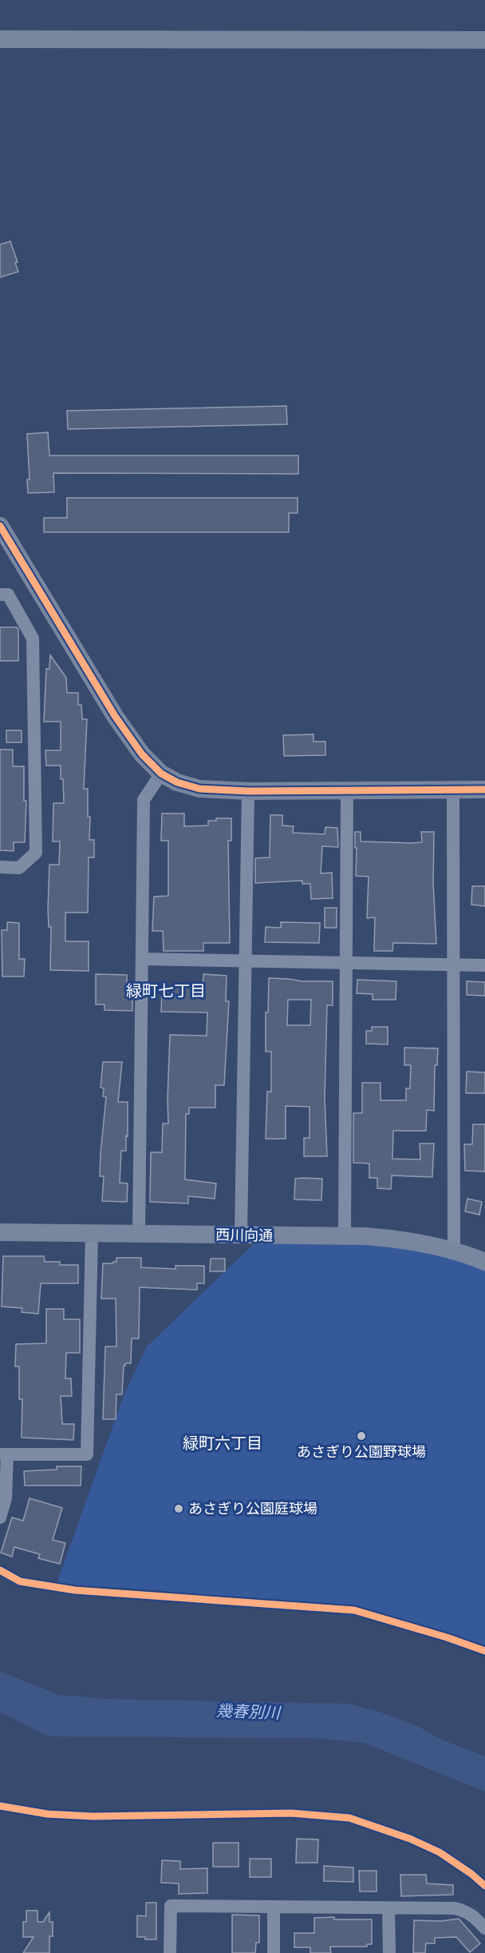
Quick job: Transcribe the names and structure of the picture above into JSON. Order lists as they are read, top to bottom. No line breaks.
{"streets":{"street":["西川向通"]},"districts":["緑町七丁目","緑町六丁目"],"water":["幾春別川"],"places":["あさぎり公園野球場","あさぎり公園庭球場"]}
